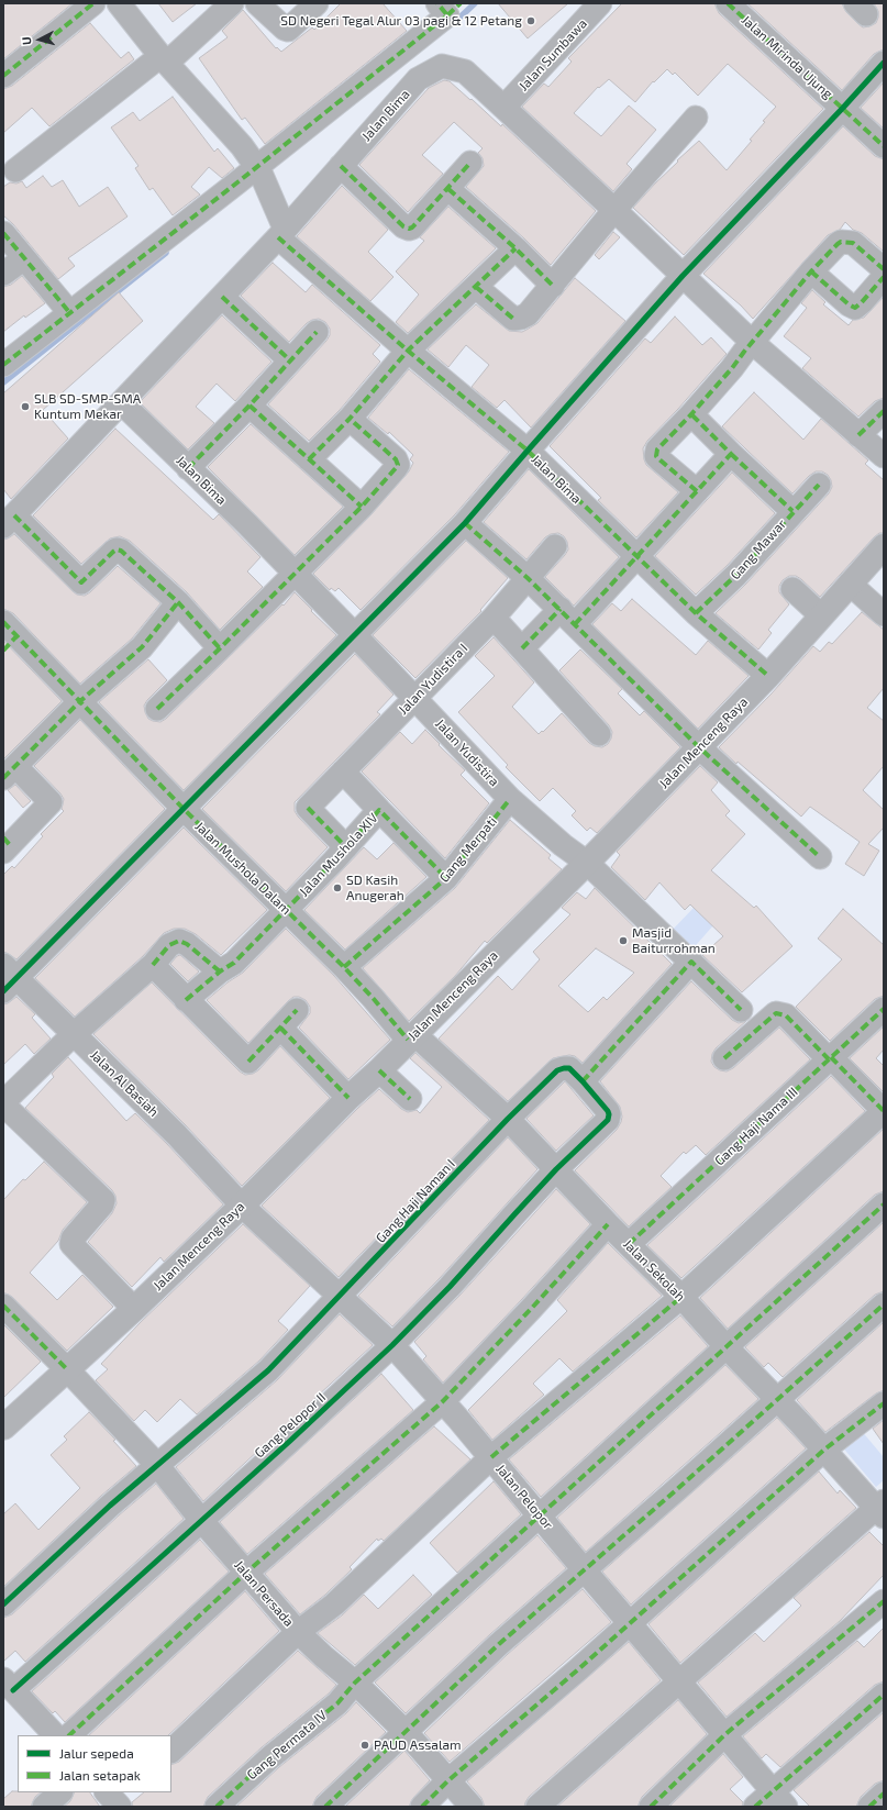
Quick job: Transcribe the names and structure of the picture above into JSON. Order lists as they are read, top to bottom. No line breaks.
{"streets":{"street":["Jalan Sumbawa","Jalan Mirinda Ujung","Jalan Bima","Gang Mawar","Jalan Yudistira I","Jalan Menceng Raya","Jalan Yudistira","Gang Merpati","Jalan Mushola XIV","Jalan Mushola Dalam","Jalan Al Basiah","Gang Haji Nama III","Gang Haji Naman I","Jalan Sekolah","Gang Pelopor II","Jalan Pelopor","Jalan Persada","Gang Permata IV"]},"crossings":[["Jalan Bima","Gang Mawar"],["Jalan Bima","Jalan Menceng Raya"],["Jalan Bima","Jalan Yudistira"],["Jalan Yudistira I","Jalan Yudistira"],["Jalan Yudistira I","Jalan Mushola XIV"],["Jalan Menceng Raya","Jalan Yudistira"],["Jalan Menceng Raya","Jalan Mushola Dalam"],["Jalan Menceng Raya","Jalan Al Basiah"],["Jalan Menceng Raya","Jalan Sekolah"],["Jalan Menceng Raya","Jalan Pelopor"],["Jalan Menceng Raya","Jalan Persada"],["Jalan Yudistira","Gang Merpati"],["Gang Merpati","Jalan Mushola XIV"],["Gang Merpati","Jalan Mushola Dalam"],["Jalan Mushola XIV","Jalan Mushola Dalam"],["Jalan Mushola Dalam","Jalan Sekolah"],["Jalan Al Basiah","Jalan Pelopor"],["Gang Haji Nama III","Jalan Sekolah"],["Gang Haji Naman I","Jalan Sekolah"],["Gang Haji Naman I","Gang Pelopor II"],["Gang Haji Naman I","Jalan Pelopor"],["Gang Haji Naman I","Jalan Persada"],["Jalan Sekolah","Gang Pelopor II"],["Jalan Sekolah","Gang Permata IV"],["Gang Pelopor II","Jalan Pelopor"],["Gang Pelopor II","Jalan Persada"],["Jalan Pelopor","Gang Permata IV"],["Jalan Persada","Gang Permata IV"]],"places":["SD Negeri Tegal Alur 03 pagi & 12 Petang","SLB SD-SMP-SMA Kuntum Mekar","SD Kasih Anugerah","Masjid Baiturrohman","PAUD Assalam"],"legend":["Jalur sepeda","Jalan setapak"],"north":"left"}
